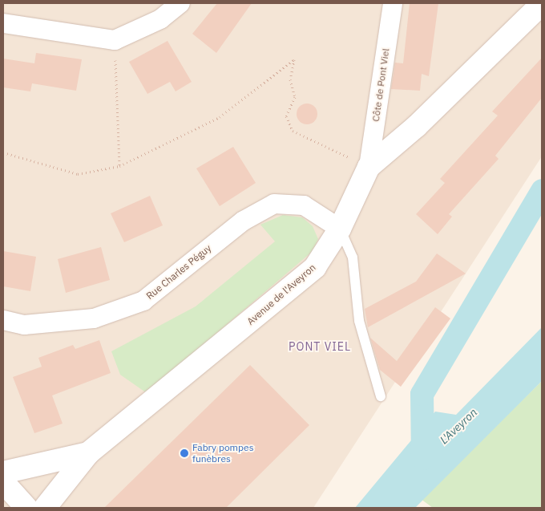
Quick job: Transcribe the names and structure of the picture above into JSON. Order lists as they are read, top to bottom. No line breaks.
{"streets":{"street":["Côte de Pont Viel","Rue Charles Péguy","Avenue de l'Aveyron"]},"crossings":[["Côte de Pont Viel","Avenue de l'Aveyron"],["Rue Charles Péguy","Avenue de l'Aveyron"]],"districts":["PONT VIEL"],"water":["L'Aveyron"],"places":["Fabry pompes funèbres"]}
